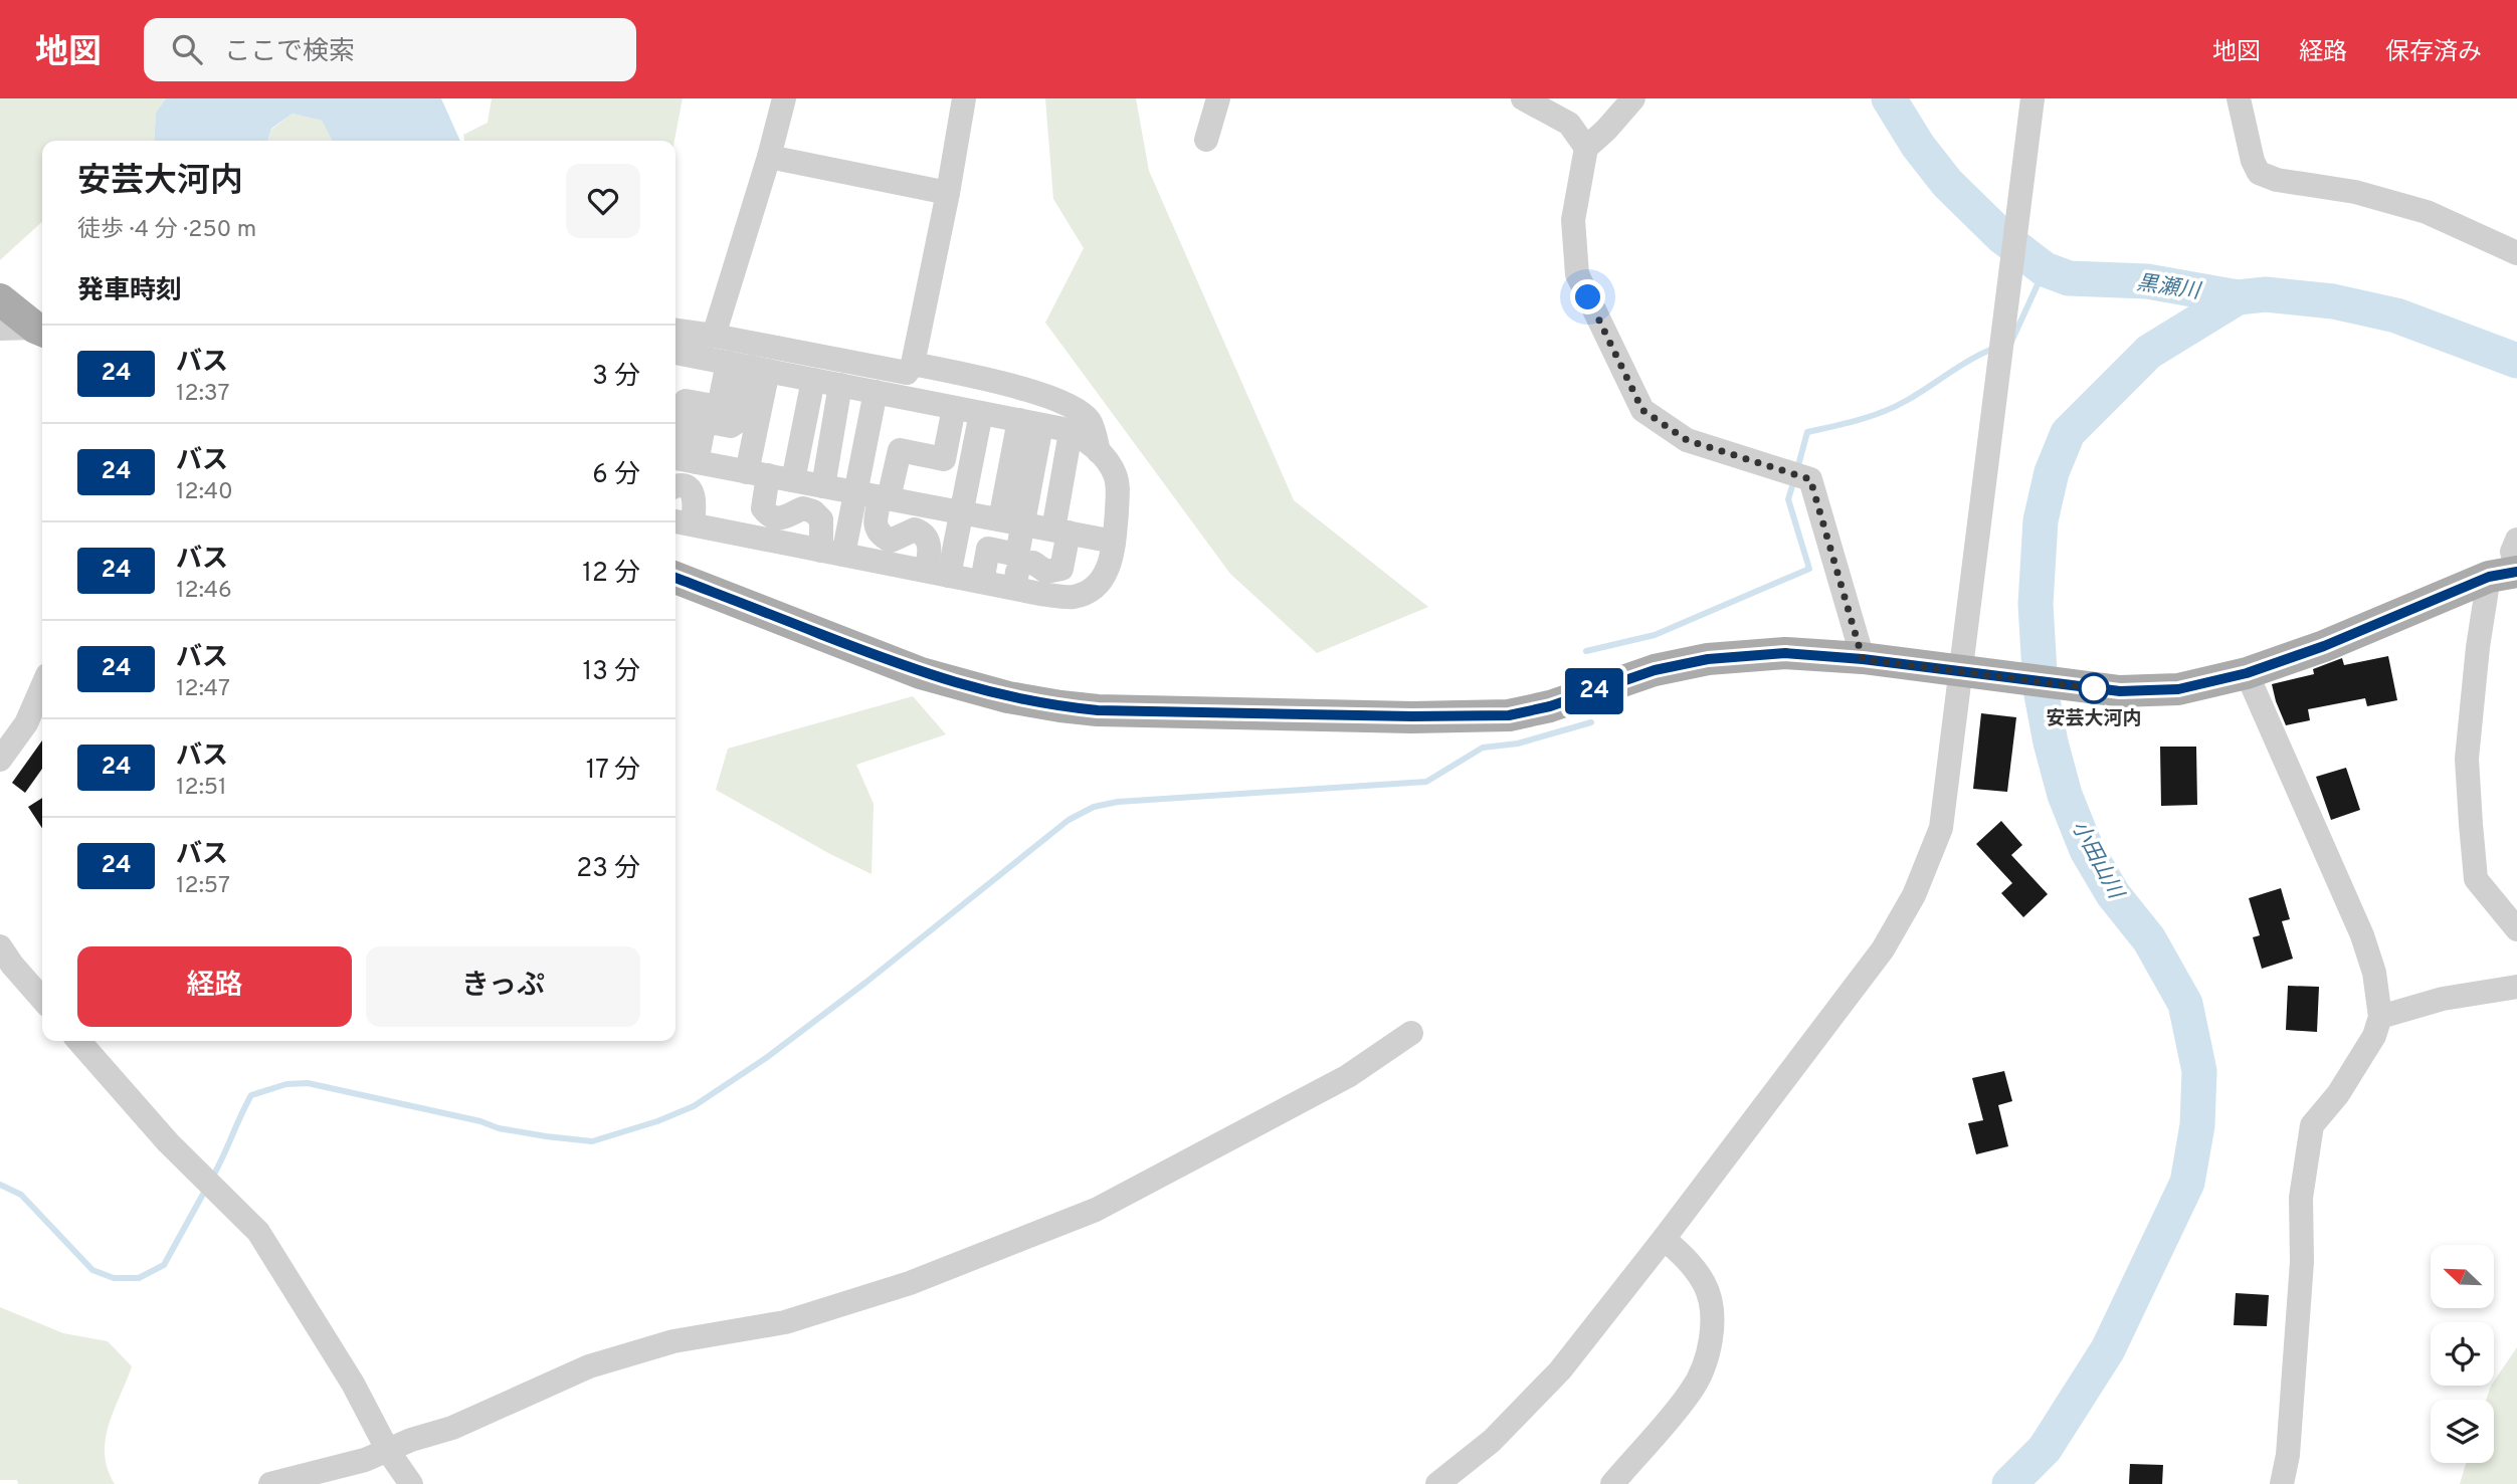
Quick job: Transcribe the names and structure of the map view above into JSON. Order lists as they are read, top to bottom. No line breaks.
{"water":["黒瀬川","小田山川"],"places":["安芸大河内"],"lines":["bus line 24"],"north":"top left","page":{"header":"地図","search":"ここで検索","nav":["地図","経路","保存済み"],"on_map":"24","heading":[["安芸大河内","徒歩 · 4 分 · 250 m"],"発車時刻"],"list":[{"mark":"24","name":"バス","note":"12:37","value":"3 分"},{"mark":"24","name":"バス","note":"12:40","value":"6 分"},{"mark":"24","name":"バス","note":"12:46","value":"12 分"},{"mark":"24","name":"バス","note":"12:47","value":"13 分"},{"mark":"24","name":"バス","note":"12:51","value":"17 分"},{"mark":"24","name":"バス","note":"12:57","value":"23 分"}],"buttons":["経路","きっぷ"]}}
